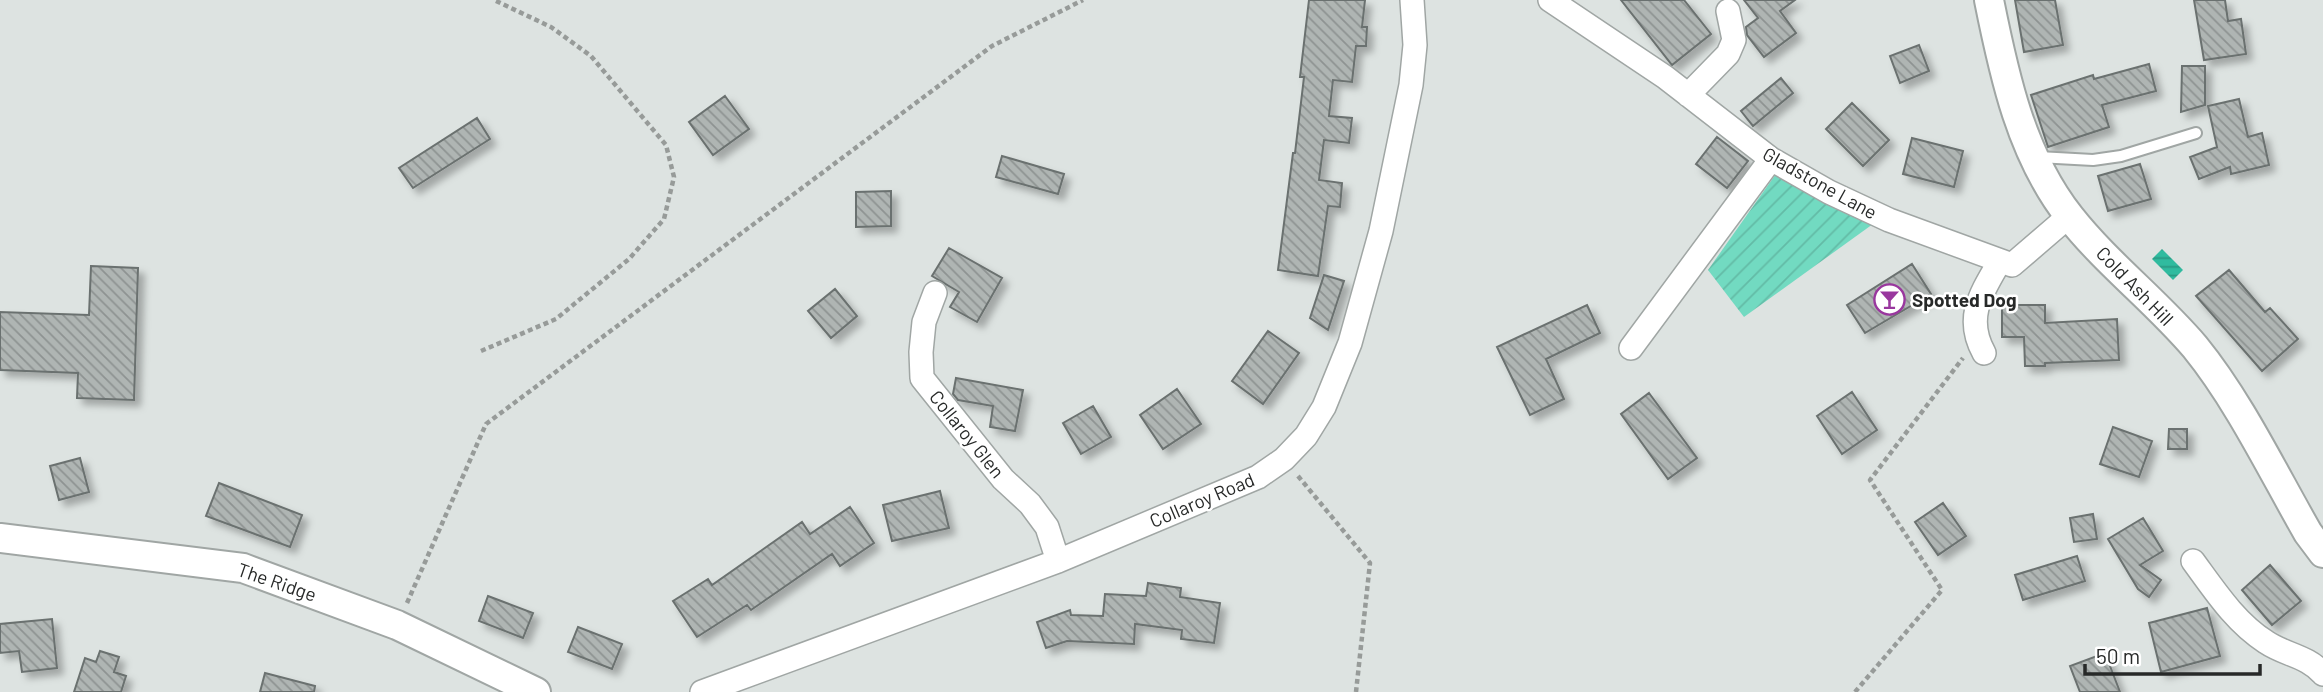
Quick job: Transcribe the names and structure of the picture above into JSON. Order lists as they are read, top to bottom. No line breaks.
{"streets":{"street":["Gladstone Lane","Cold Ash Hill","Collaroy Glen","Collaroy Road","The Ridge"]},"crossings":[["Collaroy Glen","Collaroy Road"]],"places":{"bar":["Spotted Dog"]},"scale_bar":"50 m"}
